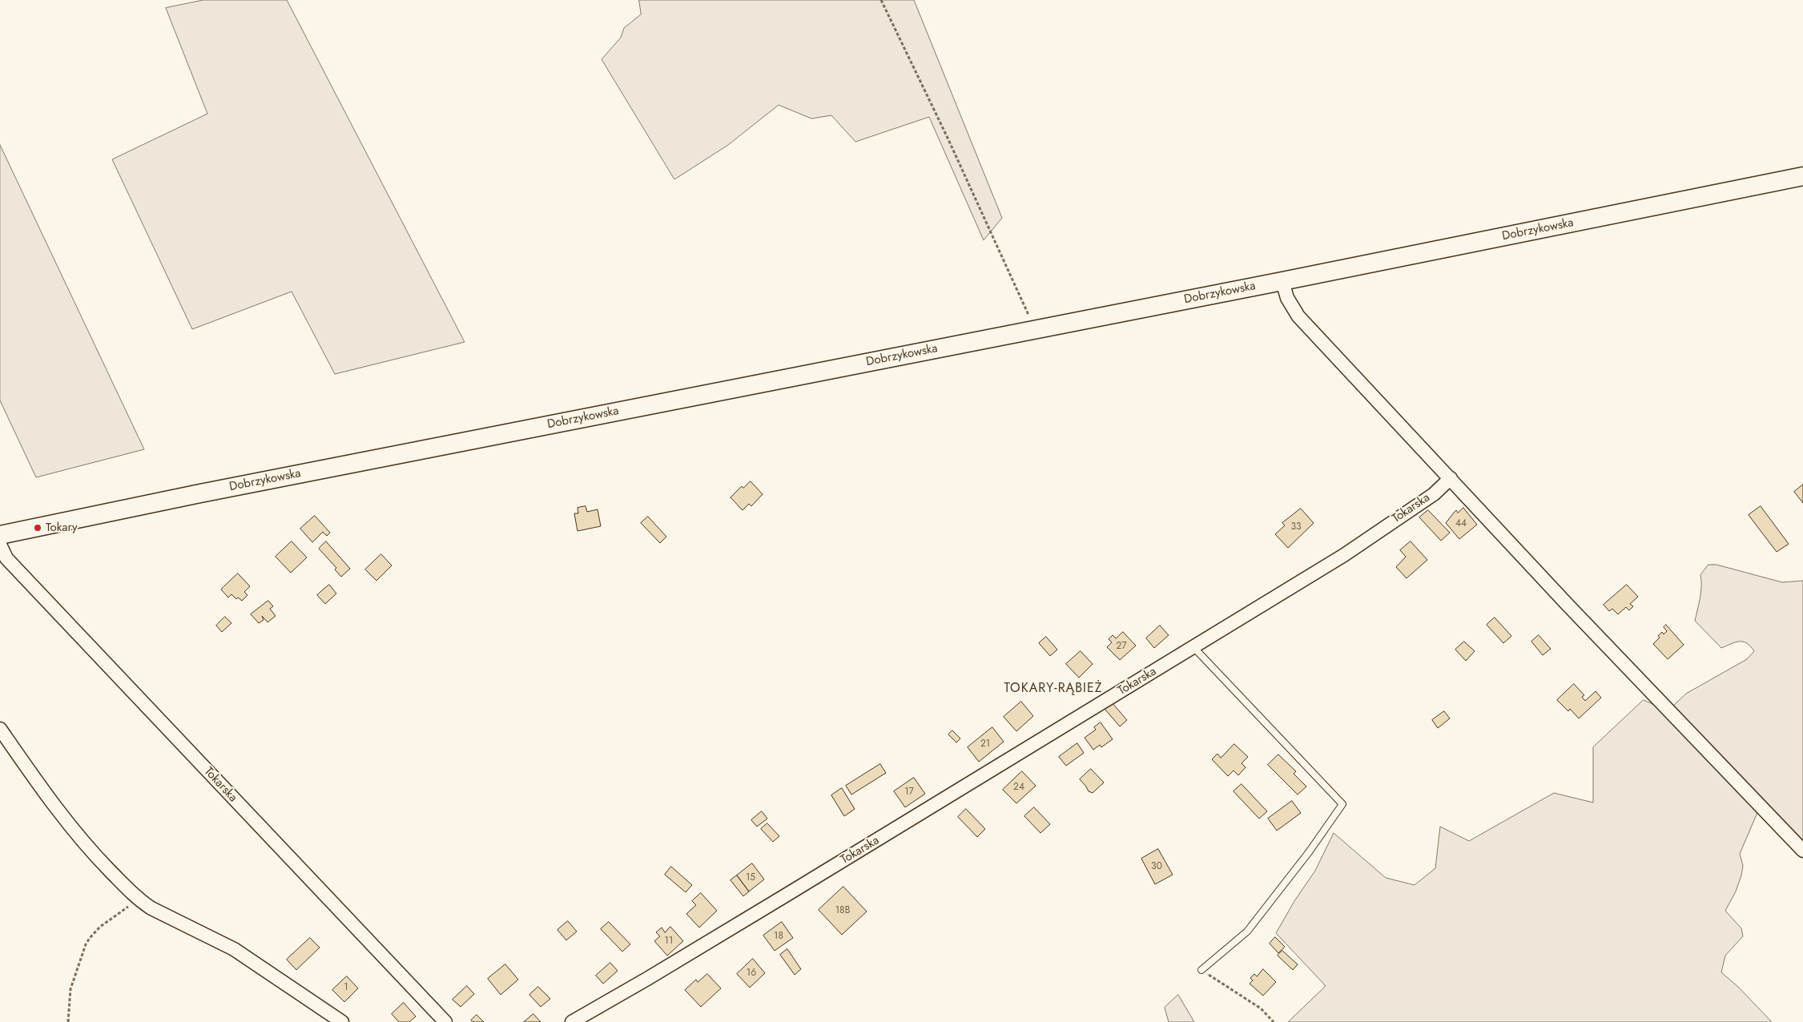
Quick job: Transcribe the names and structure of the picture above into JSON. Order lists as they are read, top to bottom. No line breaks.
{"streets":{"main road":["Dobrzykowska"],"street":["Tokarska"]},"districts":["TOKARY-RĄBIEŻ"],"places":["Tokary"],"house_numbers":["44","33","27","21","24","17","30","15","18B","18","11","16","1"]}
